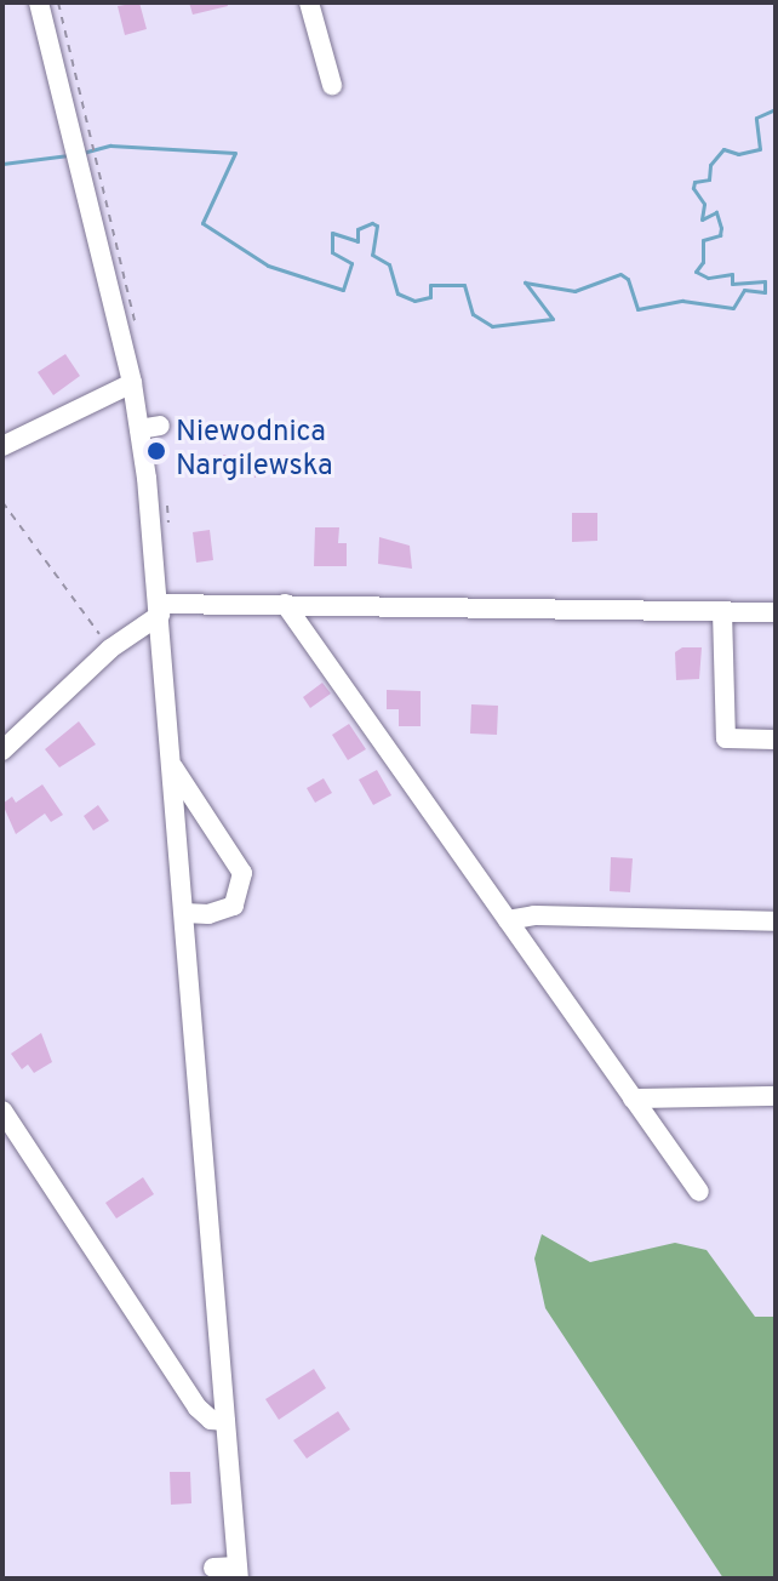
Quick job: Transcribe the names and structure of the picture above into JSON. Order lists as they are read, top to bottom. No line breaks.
{"places":["Niewodnica Nargilewska"]}
